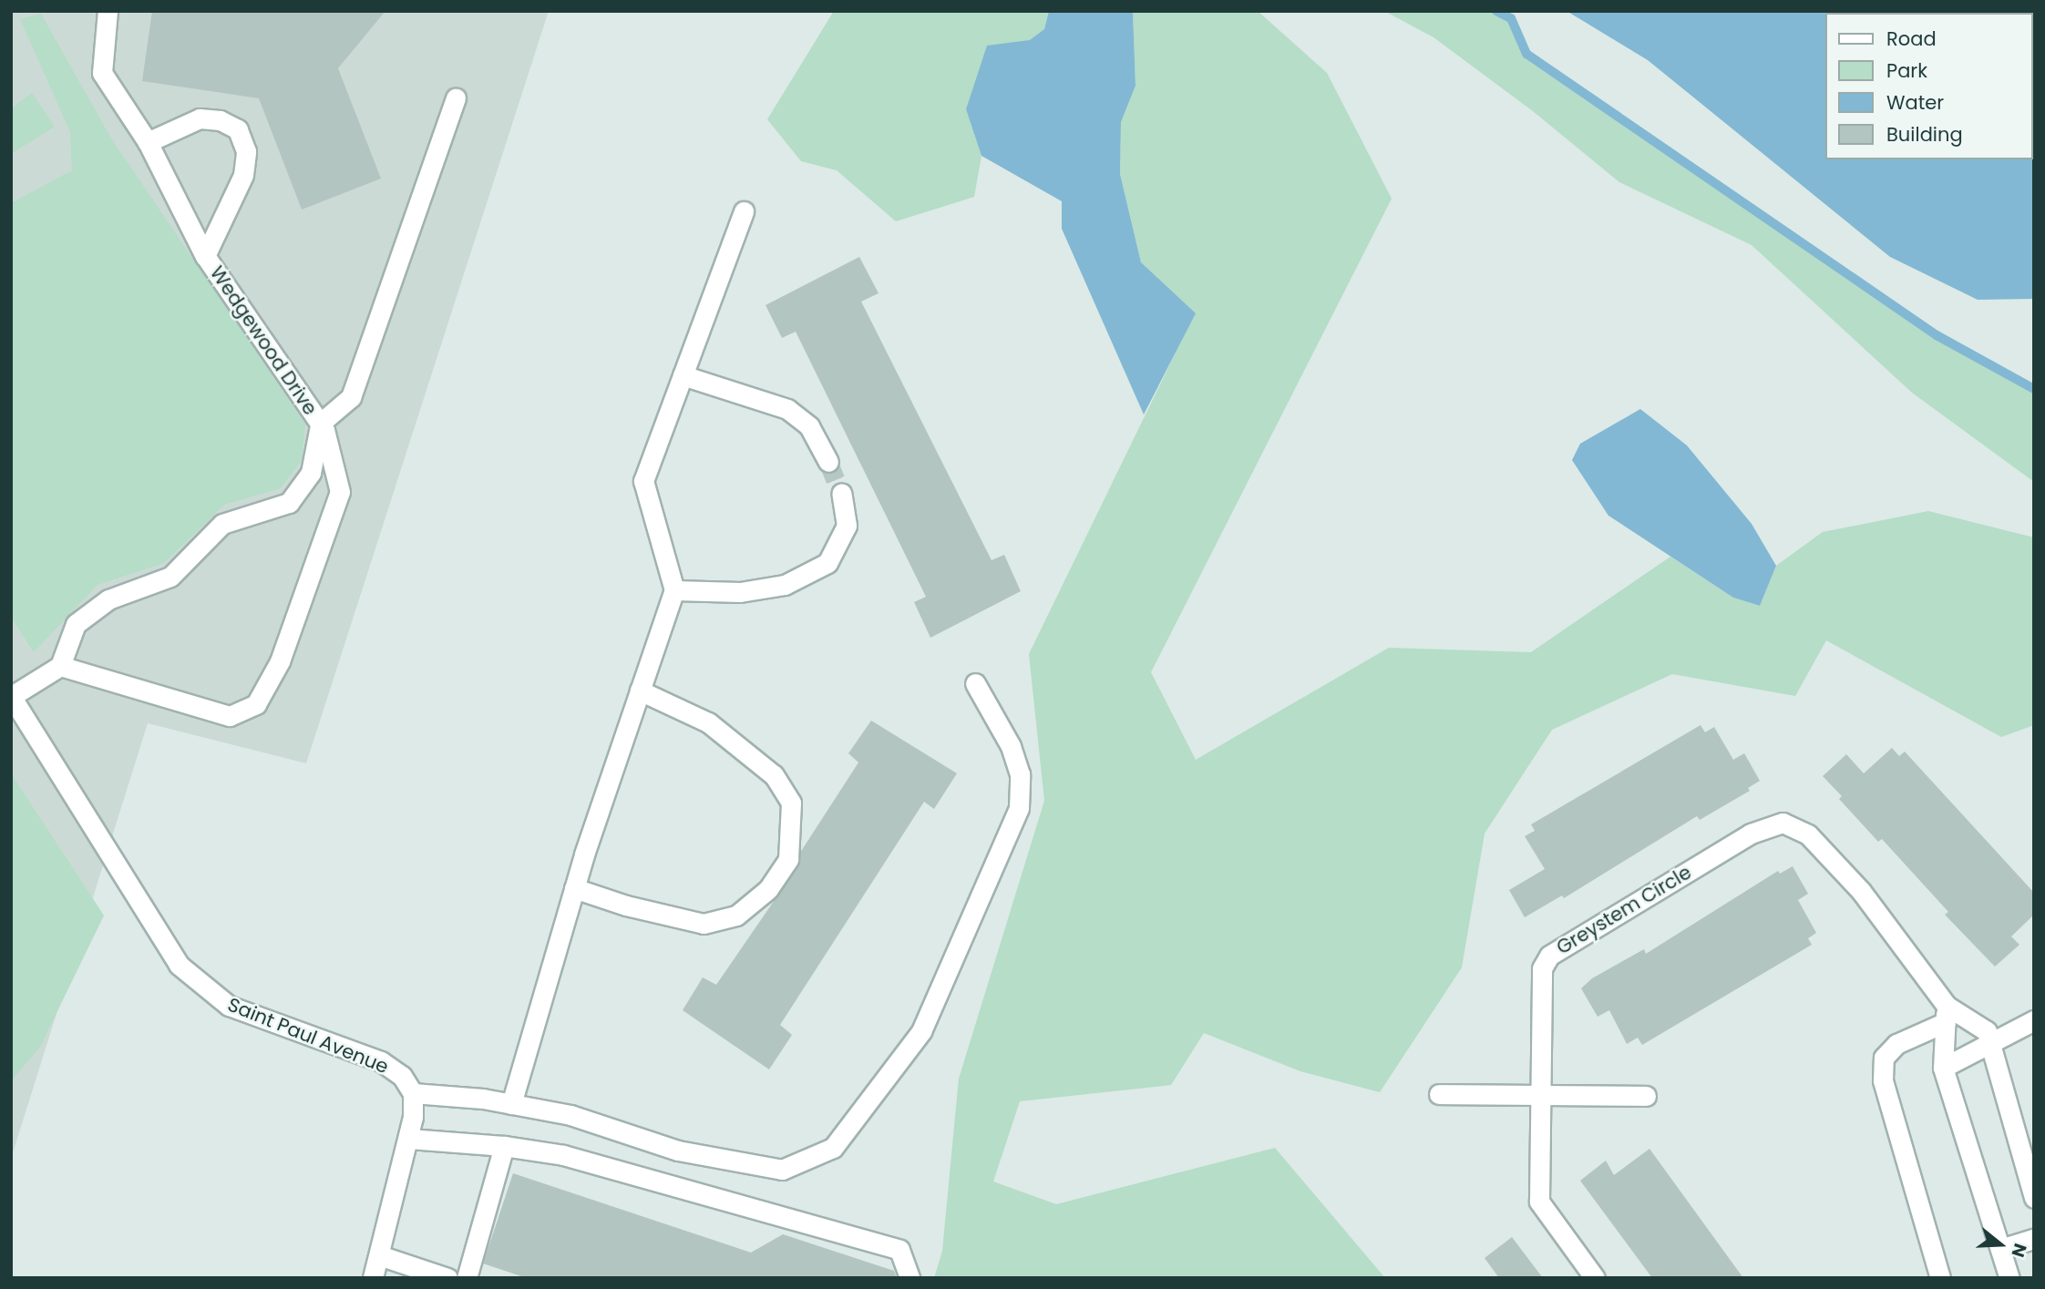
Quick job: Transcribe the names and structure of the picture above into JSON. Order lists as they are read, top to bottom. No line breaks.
{"streets":{"street":["Wedgewood Drive","Greystem Circle","Saint Paul Avenue"]},"legend":["Road","Park","Water","Building"],"north":"right"}
